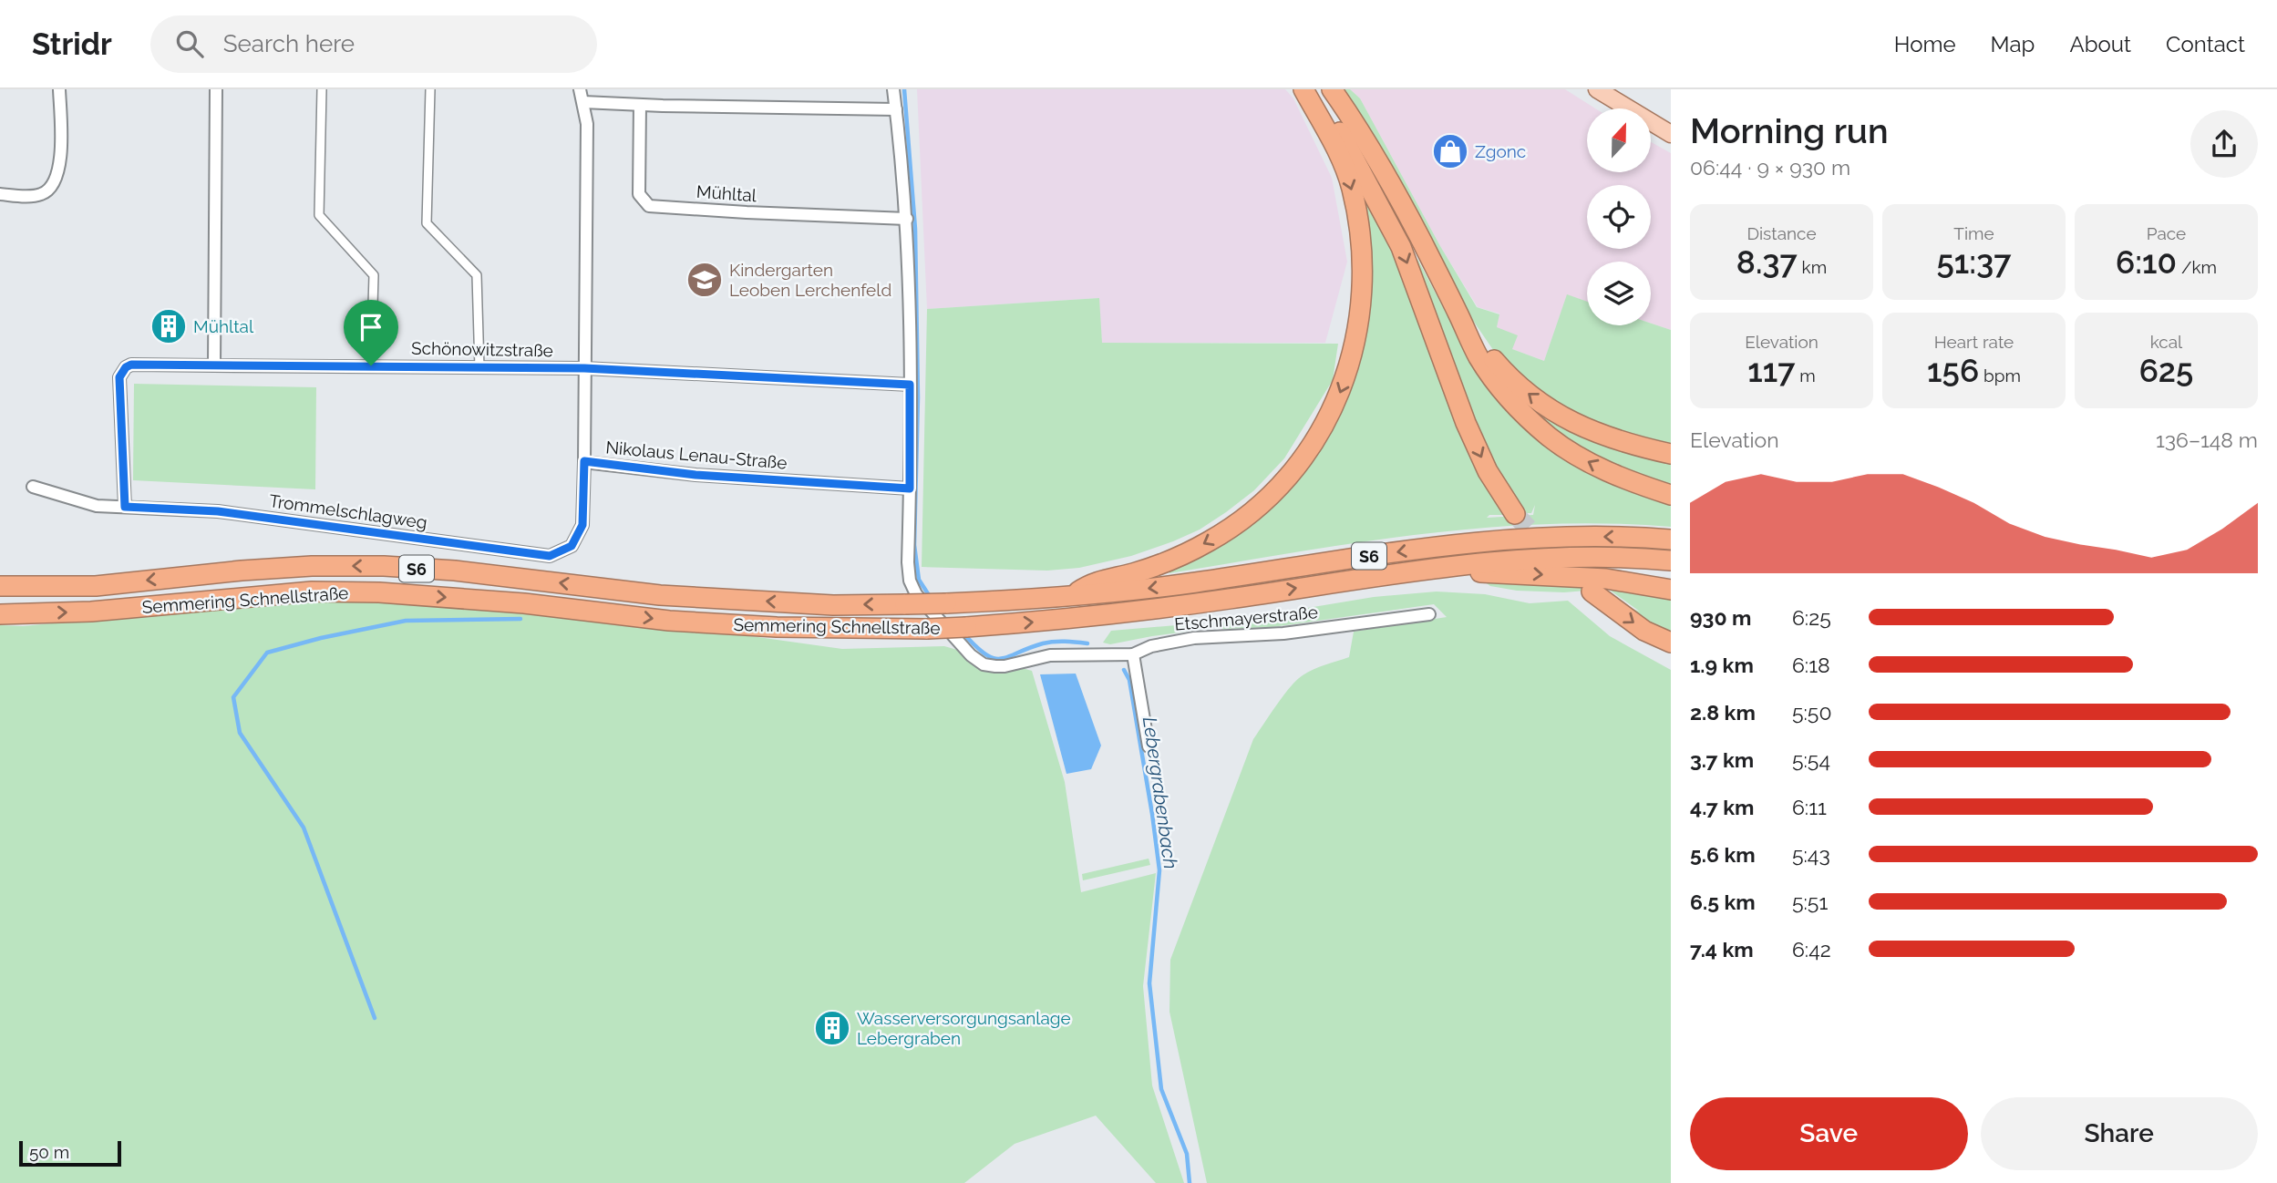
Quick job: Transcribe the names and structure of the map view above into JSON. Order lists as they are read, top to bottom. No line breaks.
{"streets":{"highway":["S6","Semmering Schnellstraße"],"street":["Mühltal","Schönowitzstraße","Nikolaus Lenau-Straße","Trommelschlagweg","Etschmayerstraße"]},"crossings":[["Mühltal","Etschmayerstraße"],["Schönowitzstraße","Nikolaus Lenau-Straße"],["Schönowitzstraße","Trommelschlagweg"],["Schönowitzstraße","Etschmayerstraße"],["Nikolaus Lenau-Straße","Trommelschlagweg"],["Nikolaus Lenau-Straße","Etschmayerstraße"]],"water":["Lebergrabenbach"],"places":{"shop":["Zgonc"],"school or university":["Kindergarten Leoben Lerchenfeld"],"building":["Mühltal","Wasserversorgungsanlage Lebergraben"]},"scale_bar":"50 m","north":"top","page":{"header":"Stridr","search":"Search here","nav":["Home","Map","About","Contact"],"heading":["Morning run","06:44 · 9 × 930 m"],"stats":[["Distance","8.37 km"],["Time","51:37"],["Pace","6:10 /km"],["Elevation","117 m"],["Heart rate","156 bpm"],["kcal","625"]],"chart":["Elevation","136–148 m"],"list":[{"name":"930 m","note":"6:25"},{"name":"1.9 km","note":"6:18"},{"name":"2.8 km","note":"5:50"},{"name":"3.7 km","note":"5:54"},{"name":"4.7 km","note":"6:11"},{"name":"5.6 km","note":"5:43"},{"name":"6.5 km","note":"5:51"},{"name":"7.4 km","note":"6:42"}],"buttons":["Save","Share"],"scale":"50 m"}}
